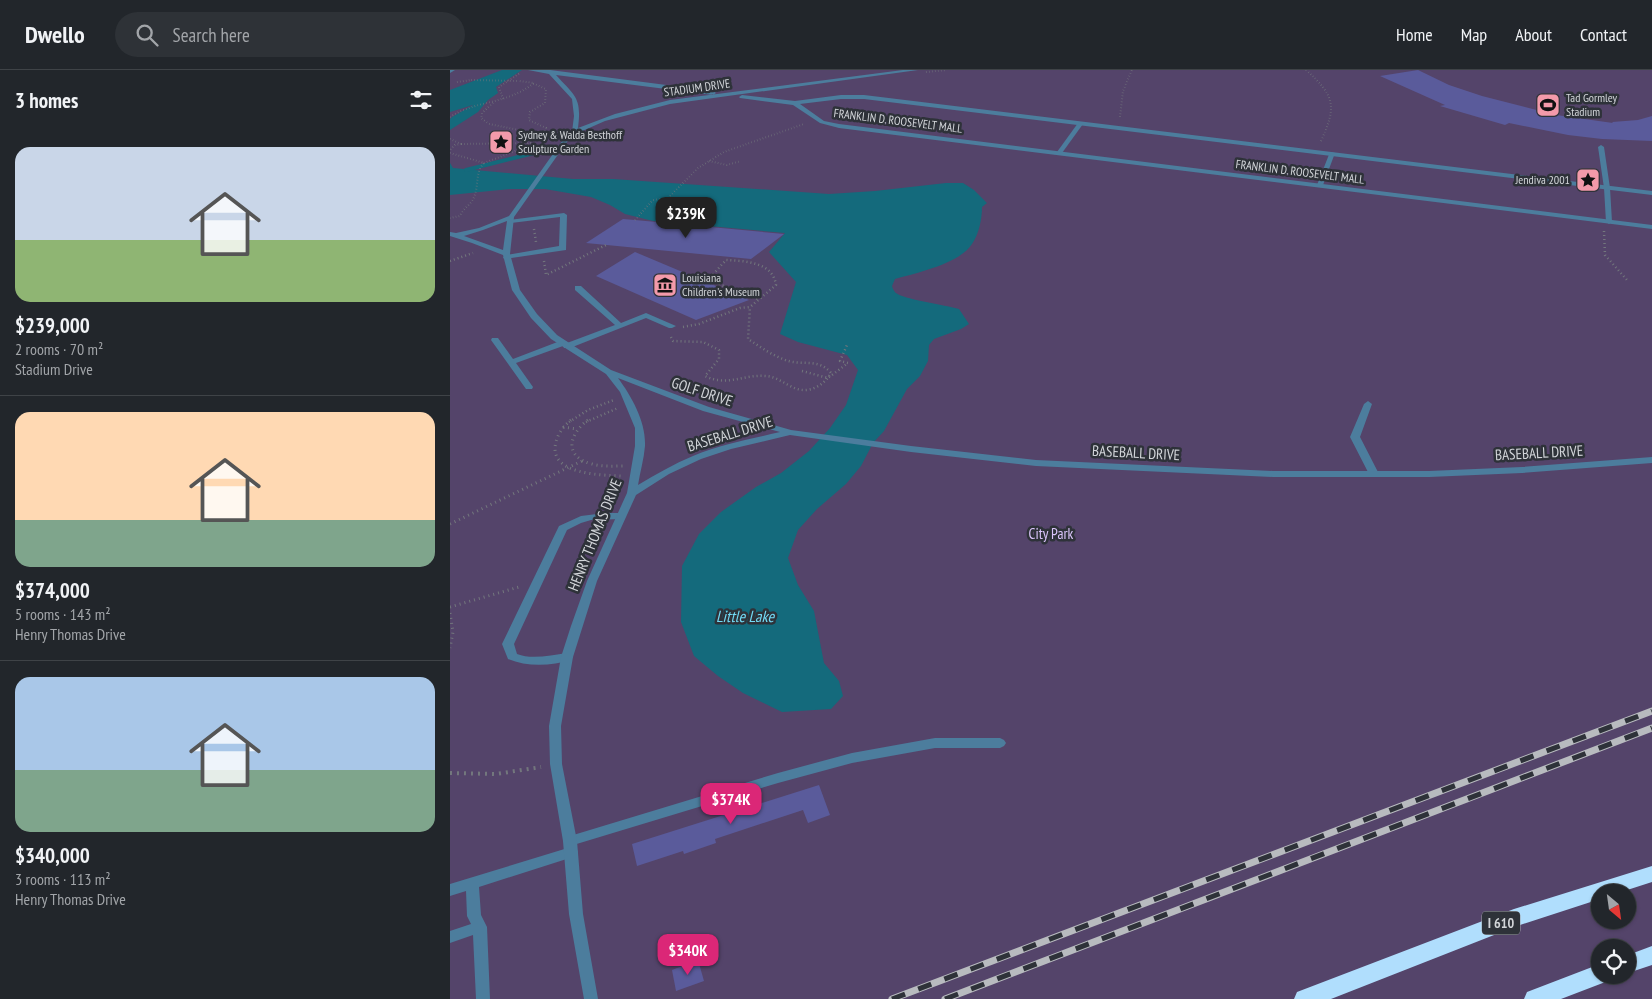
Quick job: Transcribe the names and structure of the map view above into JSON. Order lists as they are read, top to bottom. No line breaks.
{"streets":{"highway":["I 610"],"street":["STADIUM DRIVE","FRANKLIN D. ROOSEVELT MALL","GOLF DRIVE","BASEBALL DRIVE","HENRY THOMAS DRIVE"]},"crossings":[["STADIUM DRIVE","HENRY THOMAS DRIVE"],["GOLF DRIVE","BASEBALL DRIVE"],["GOLF DRIVE","HENRY THOMAS DRIVE"],["BASEBALL DRIVE","HENRY THOMAS DRIVE"]],"water":["Little Lake"],"parks":["City Park"],"places":{"sports":["Tad Gormley Stadium"],"place":["Sydney & Walda Besthoff Sculpture Garden","Jendiva 2001"],"museum":["Louisiana Children's Museum"]},"north":"bottom right","page":{"header":"Dwello","search":"Search here","nav":["Home","Map","About","Contact"],"heading":"3 homes","list":[{"name":"$239,000","note":"2 rooms · 70 m² · Stadium Drive"},{"name":"$374,000","note":"5 rooms · 143 m² · Henry Thomas Drive"},{"name":"$340,000","note":"3 rooms · 113 m² · Henry Thomas Drive"}],"price":["$239K","$374K","$340K"]}}
